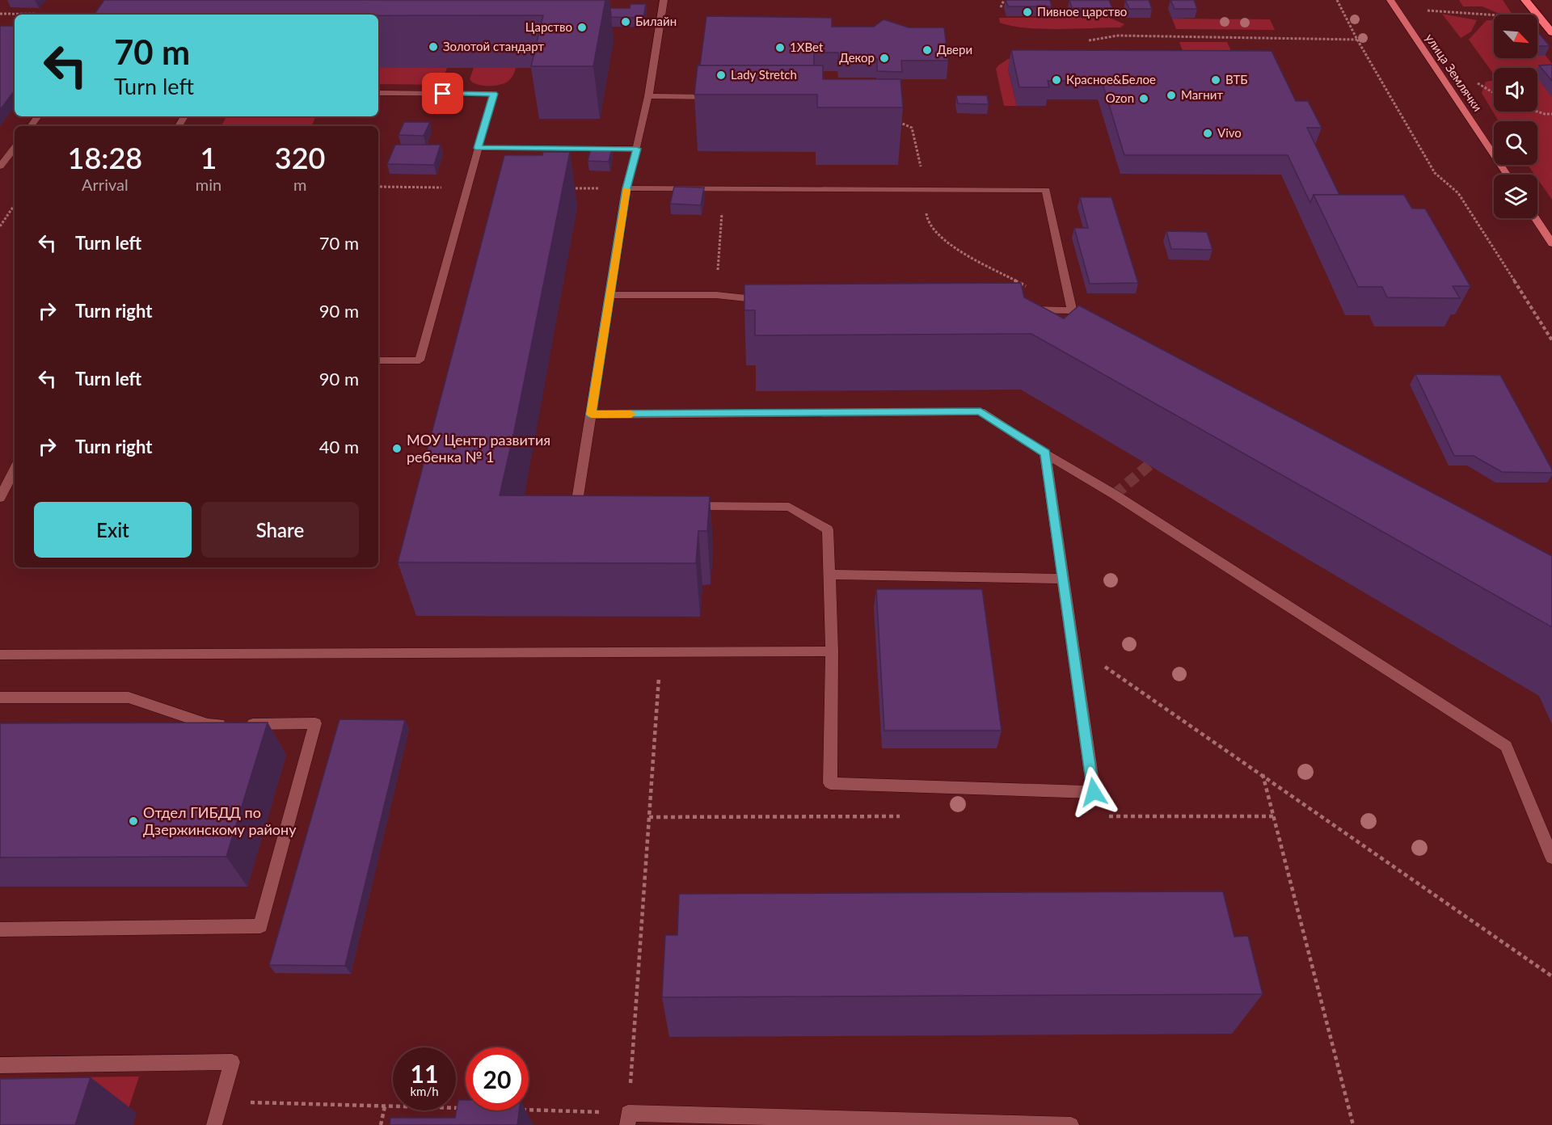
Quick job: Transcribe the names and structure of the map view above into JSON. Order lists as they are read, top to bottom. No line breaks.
{"streets":{"main road":["улица Землячки"]},"places":["Пивное царство","Билайн","Царство","Золотой стандарт","1XBet","Двери","Декор","Lady Stretch","Красное&Белое","ВТБ","Магнит","Ozon","Vivo","МОУ Центр развития ребенка № 1","Отдел ГИБДД по Дзержинскому району"],"north":"bottom right","page":{"turn":["70 m","Turn left"],"eta":["18:28","Arrival","1","min","320","m"],"list":[{"name":"Turn left","value":"70 m"},{"name":"Turn right","value":"90 m"},{"name":"Turn left","value":"90 m"},{"name":"Turn right","value":"40 m"}],"buttons":["Exit","Share"],"speed":"11 km/h","limit":"20"}}
